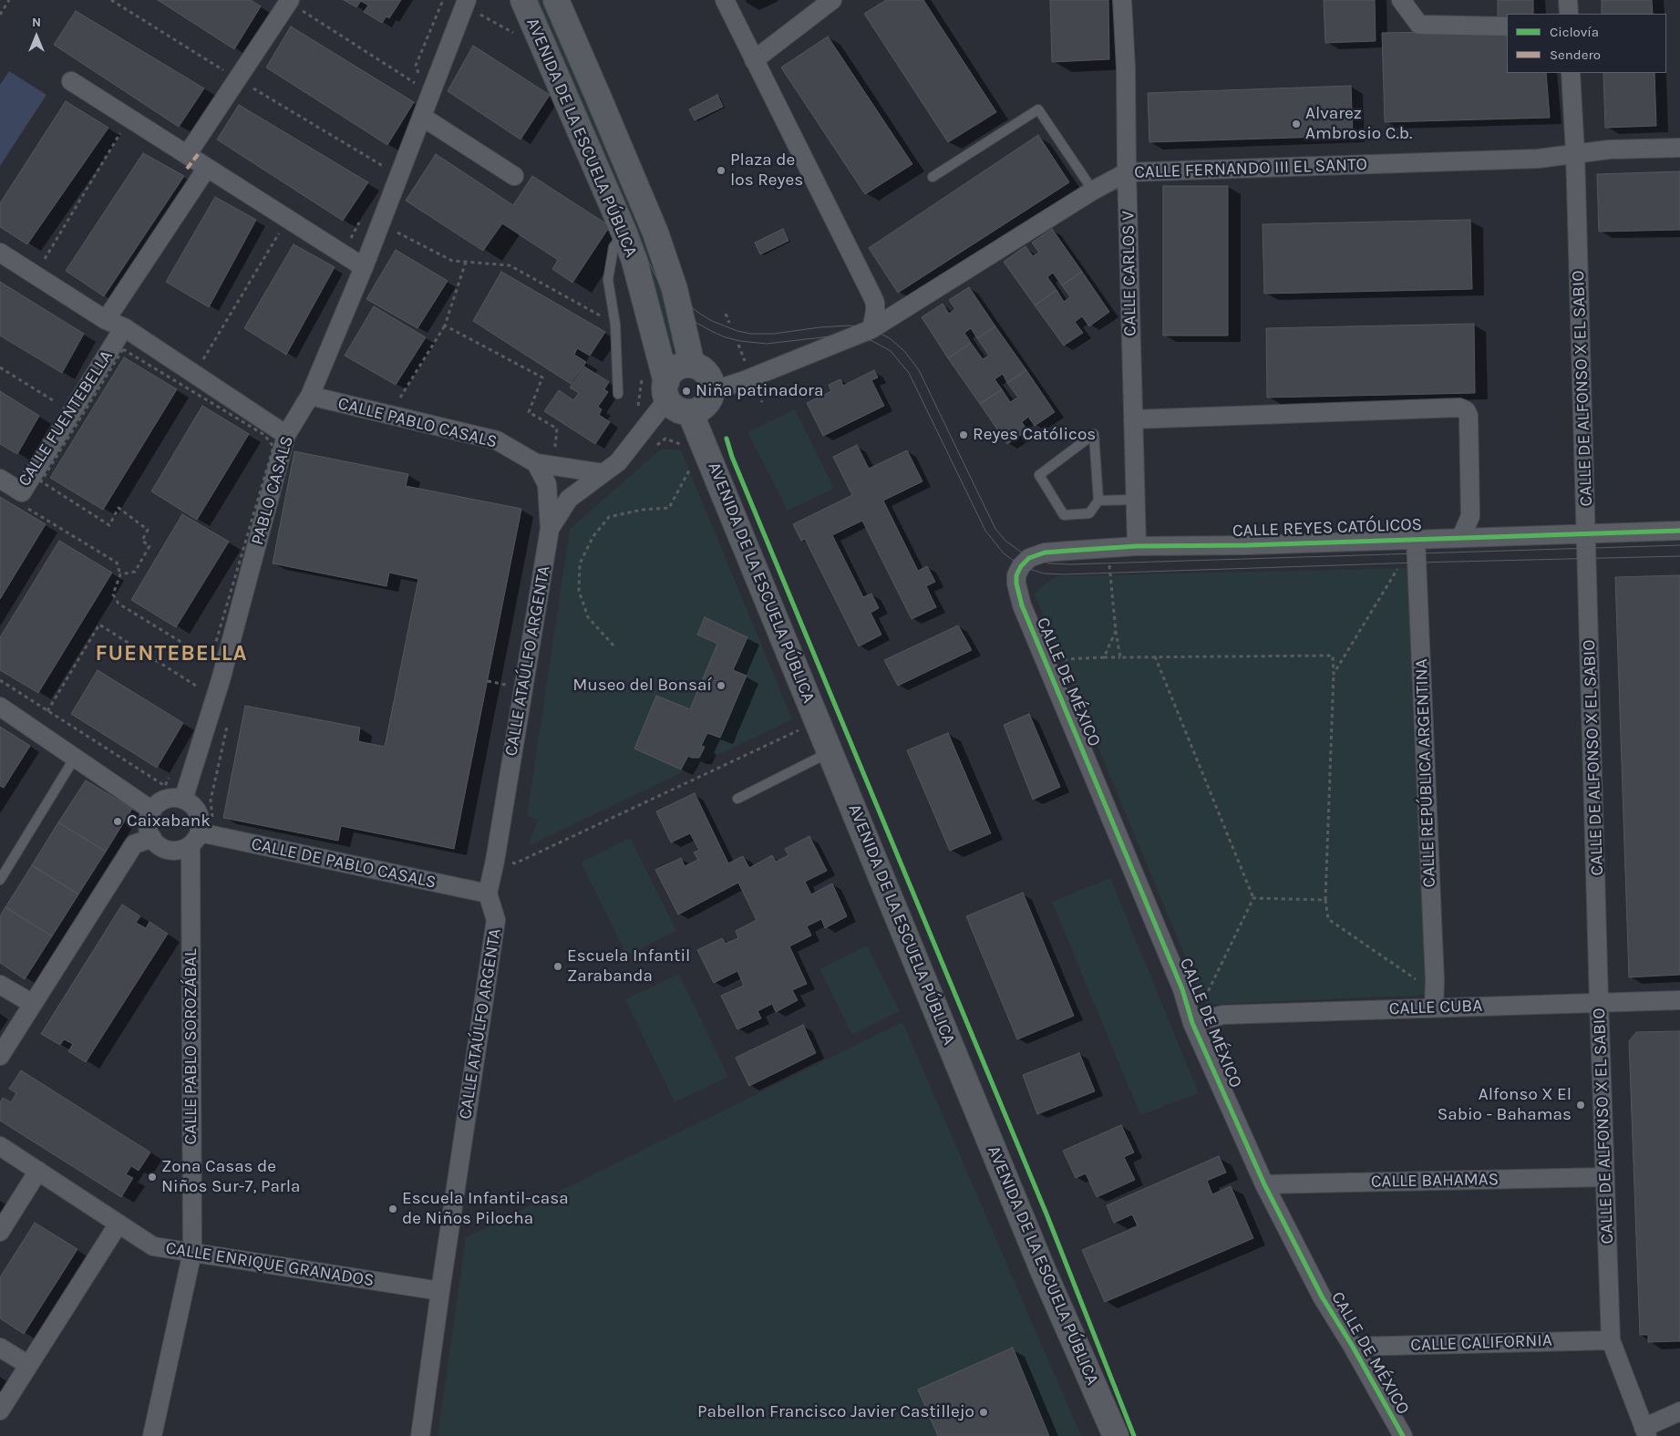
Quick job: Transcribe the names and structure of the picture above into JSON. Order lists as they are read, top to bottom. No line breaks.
{"streets":{"street":["AVENIDA DE LA ESCUELA PÚBLICA","CALLE FERNANDO III EL SANTO","CALLE CARLOS V","CALLE DE ALFONSO X EL SABIO","CALLE FUENTEBELLA","CALLE PABLO CASALS","PABLO CASALS","CALLE REYES CATÓLICOS","CALLE ATAÚLFO ARGENTA","CALLE DE MÉXICO","CALLE REPÚBLICA ARGENTINA","CALLE DE PABLO CASALS","CALLE CUBA","CALLE PABLO SOROZÁBAL","CALLE BAHAMAS","CALLE ENRIQUE GRANADOS","CALLE CALIFORNIA"]},"crossings":[["AVENIDA DE LA ESCUELA PÚBLICA","CALLE FERNANDO III EL SANTO"],["CALLE FERNANDO III EL SANTO","CALLE CARLOS V"],["CALLE FERNANDO III EL SANTO","CALLE DE ALFONSO X EL SABIO"],["CALLE CARLOS V","CALLE REYES CATÓLICOS"],["CALLE DE ALFONSO X EL SABIO","CALLE REYES CATÓLICOS"],["CALLE DE ALFONSO X EL SABIO","CALLE CUBA"],["CALLE DE ALFONSO X EL SABIO","CALLE BAHAMAS"],["CALLE DE ALFONSO X EL SABIO","CALLE CALIFORNIA"],["CALLE PABLO CASALS","PABLO CASALS"],["CALLE PABLO CASALS","CALLE ATAÚLFO ARGENTA"],["PABLO CASALS","CALLE DE PABLO CASALS"],["PABLO CASALS","CALLE PABLO SOROZÁBAL"],["CALLE REYES CATÓLICOS","CALLE DE MÉXICO"],["CALLE REYES CATÓLICOS","CALLE REPÚBLICA ARGENTINA"],["CALLE ATAÚLFO ARGENTA","CALLE DE PABLO CASALS"],["CALLE ATAÚLFO ARGENTA","CALLE ENRIQUE GRANADOS"],["CALLE DE MÉXICO","CALLE CUBA"],["CALLE DE MÉXICO","CALLE BAHAMAS"],["CALLE DE MÉXICO","CALLE CALIFORNIA"],["CALLE REPÚBLICA ARGENTINA","CALLE CUBA"],["CALLE DE PABLO CASALS","CALLE PABLO SOROZÁBAL"],["CALLE PABLO SOROZÁBAL","CALLE ENRIQUE GRANADOS"]],"districts":["FUENTEBELLA"],"places":["Alvarez Ambrosio C.b.","Plaza de los Reyes","Niña patinadora","Reyes Católicos","Museo del Bonsaí","Caixabank","Escuela Infantil Zarabanda","Alfonso X El Sabio - Bahamas","Zona Casas de Niños Sur-7, Parla","Escuela Infantil-casa de Niños Pilocha","Pabellon Francisco Javier Castillejo"],"legend":["Ciclovía","Sendero"],"north":"top"}
